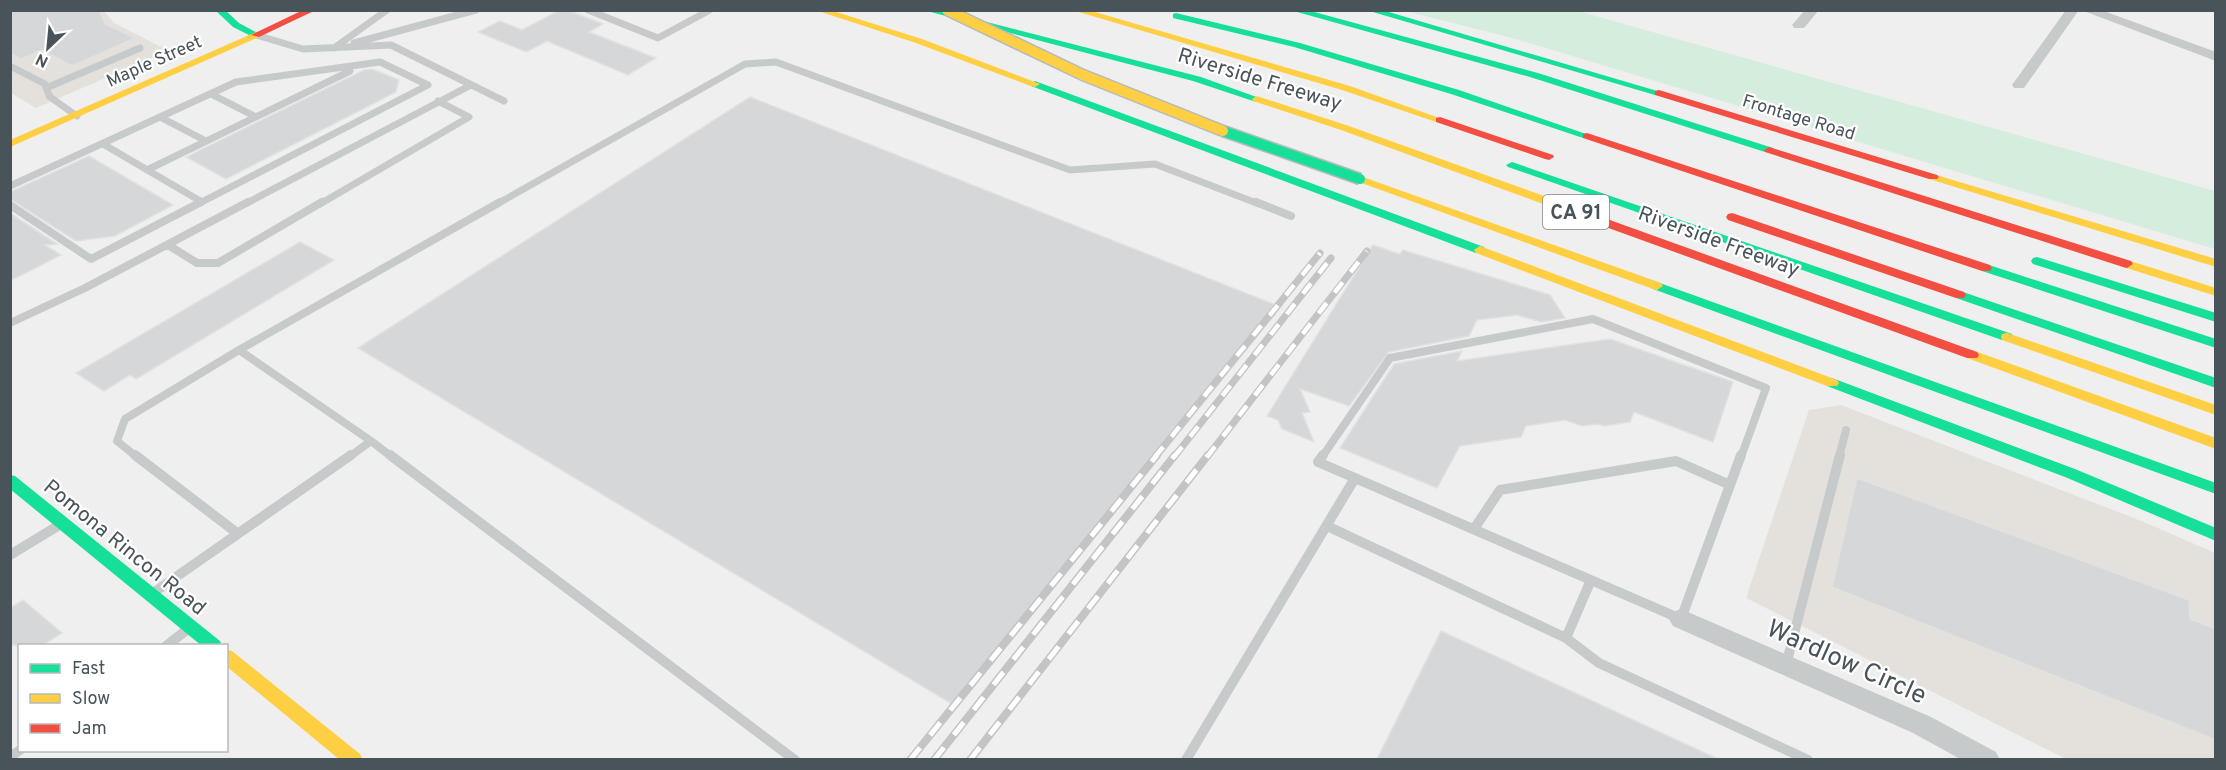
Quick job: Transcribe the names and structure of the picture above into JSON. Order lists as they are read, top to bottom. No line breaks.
{"streets":{"main road":["Maple Street","Riverside Freeway","Frontage Road","CA 91","Pomona Rincon Road"],"street":["Wardlow Circle"]},"legend":["Fast","Slow","Jam"],"north":"bottom left"}
